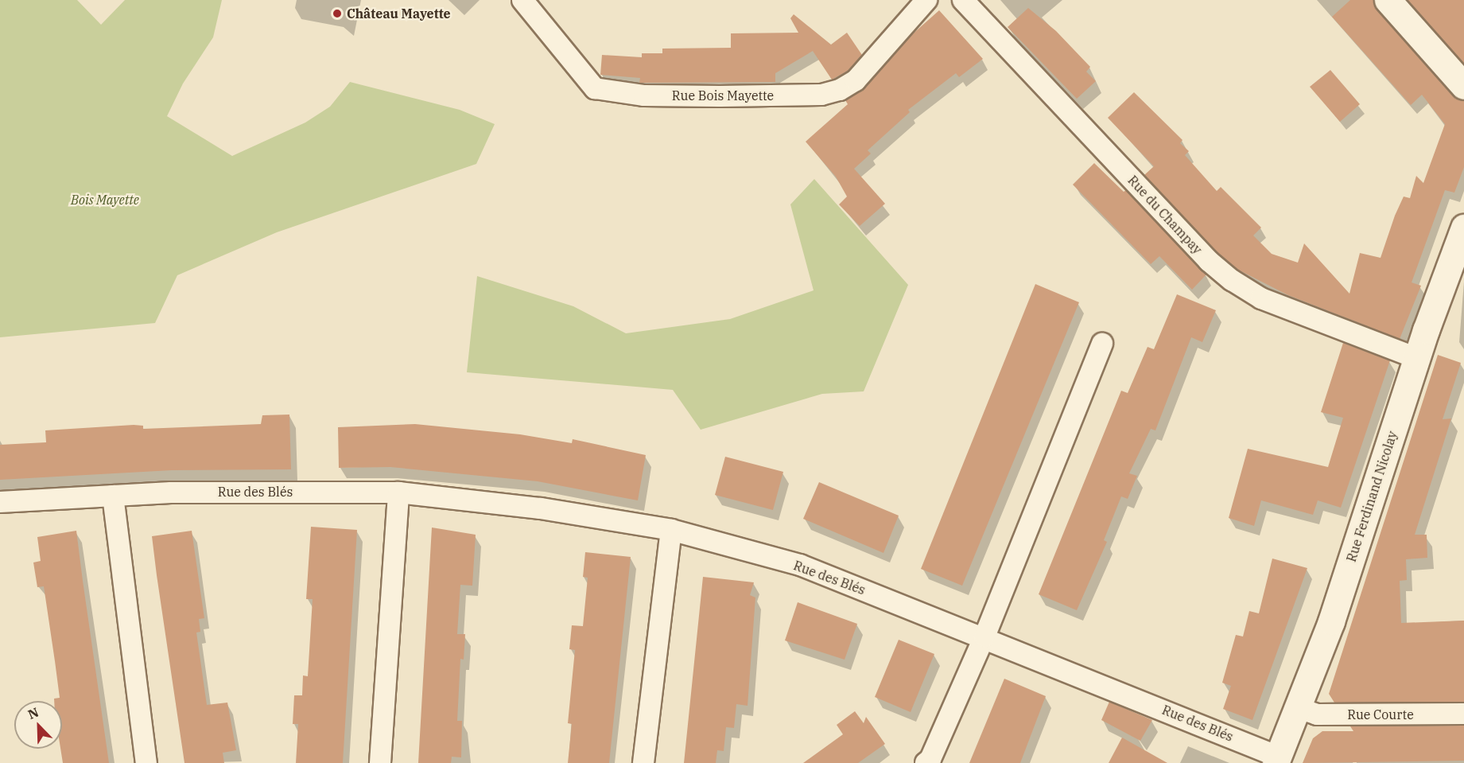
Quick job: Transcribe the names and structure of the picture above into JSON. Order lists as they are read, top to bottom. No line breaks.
{"streets":{"street":["Rue Bois Mayette","Rue du Champay","Rue des Blés","Rue Ferdinand Nicolay","Rue Courte"]},"crossings":[["Rue du Champay","Rue Ferdinand Nicolay"],["Rue des Blés","Rue Ferdinand Nicolay"],["Rue Ferdinand Nicolay","Rue Courte"]],"parks":["Bois Mayette"],"places":["Château Mayette"],"north":"top left"}
